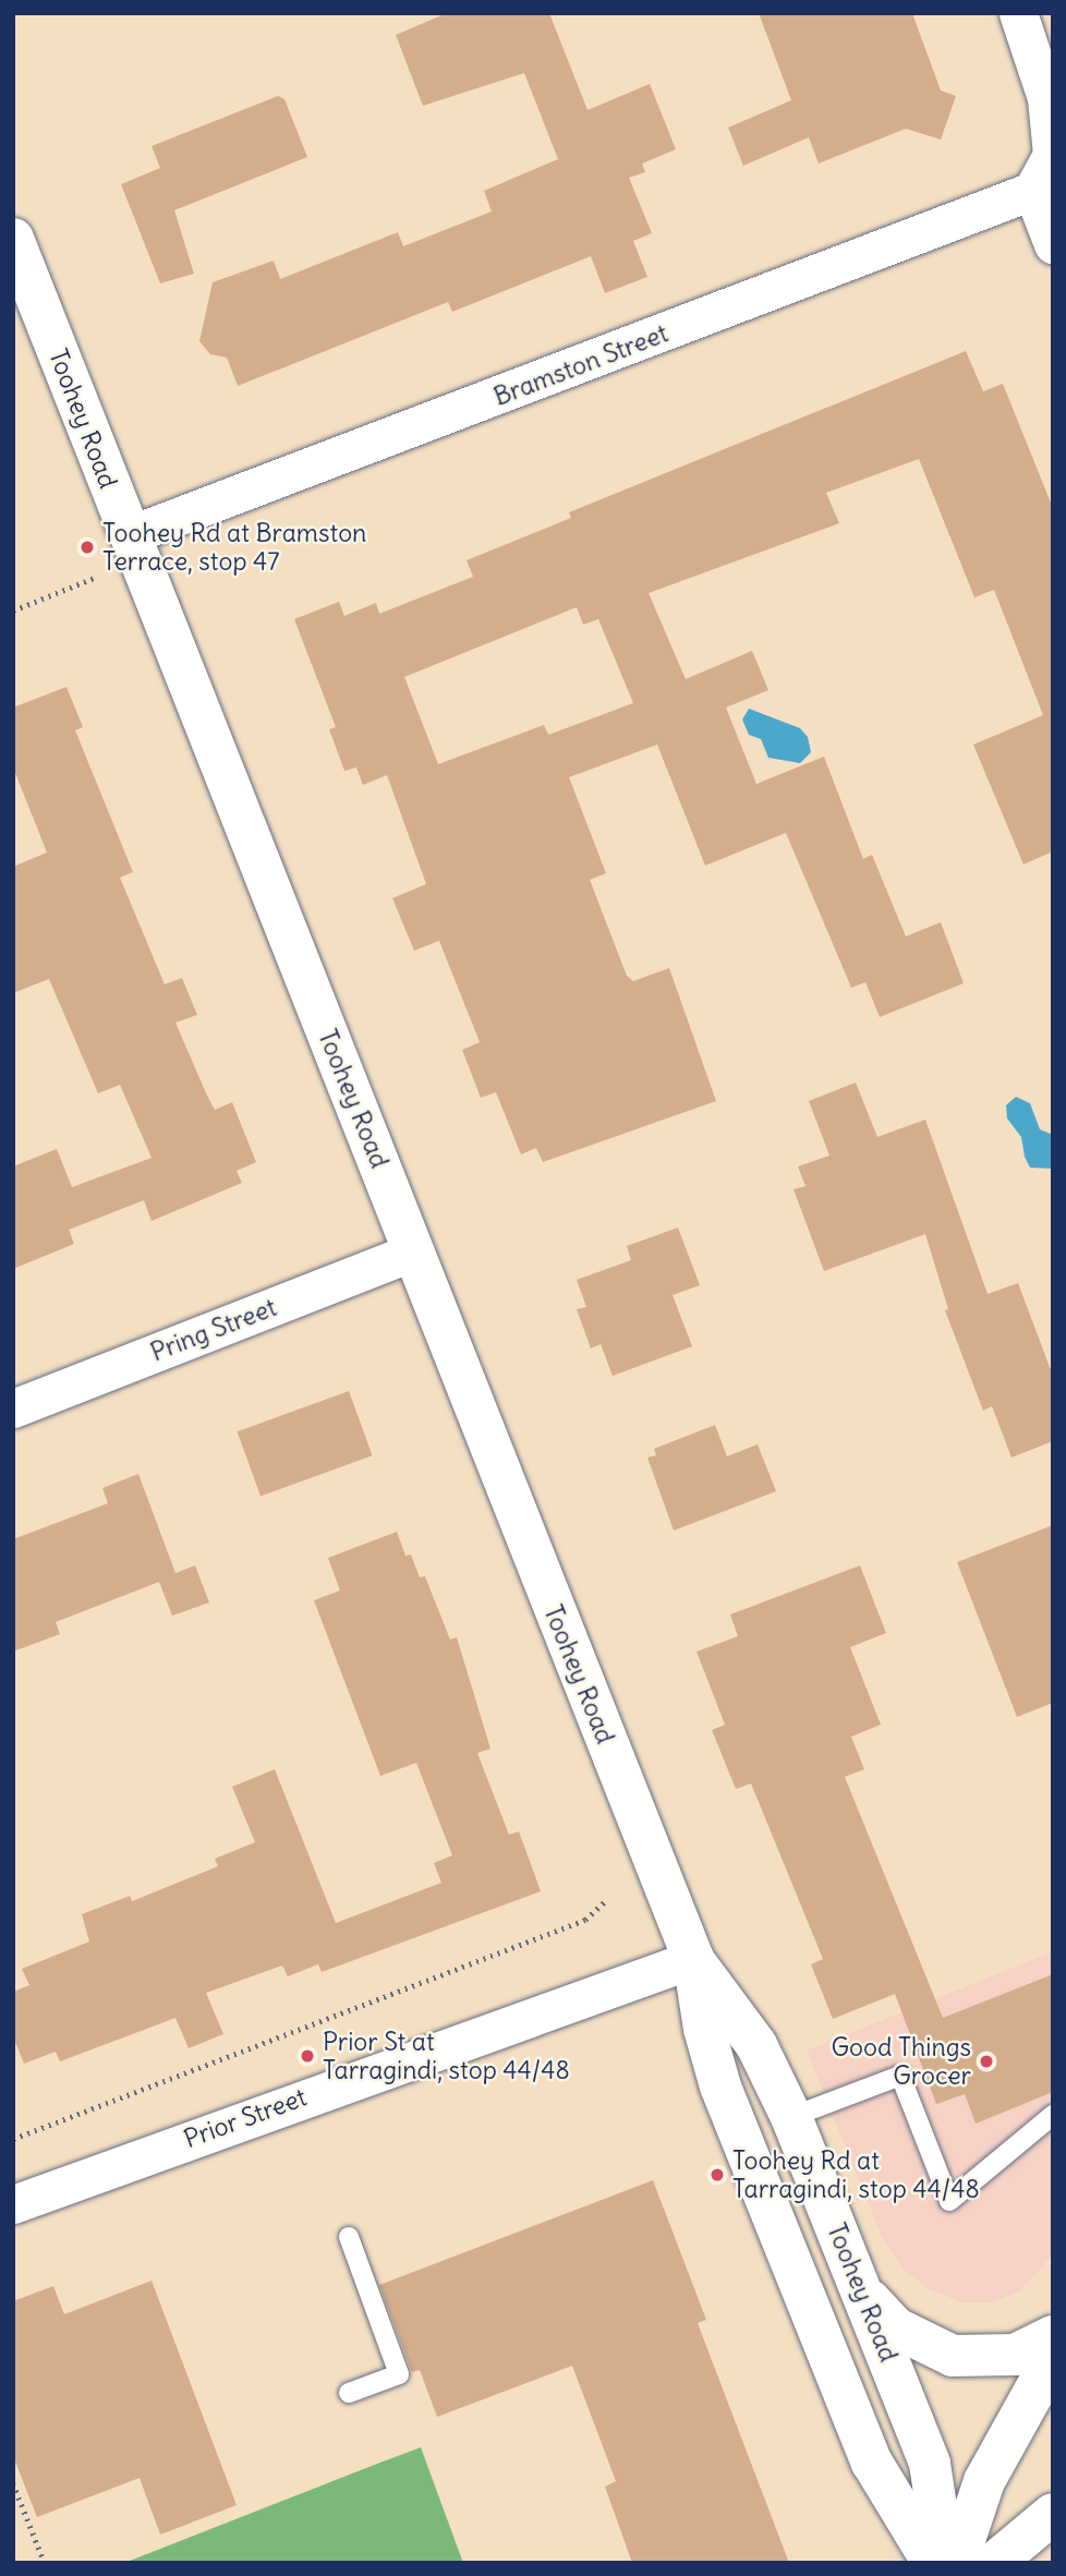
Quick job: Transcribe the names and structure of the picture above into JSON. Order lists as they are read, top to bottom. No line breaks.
{"streets":{"main road":["Toohey Road"],"street":["Bramston Street","Pring Street","Prior Street"]},"crossings":[["Bramston Street","Toohey Road"],["Toohey Road","Pring Street"],["Toohey Road","Prior Street"]],"places":["Toohey Rd at Bramston Terrace, stop 47","Prior St at Tarragindi, stop 44/48","Good Things Grocer","Toohey Rd at Tarragindi, stop 44/48"]}
